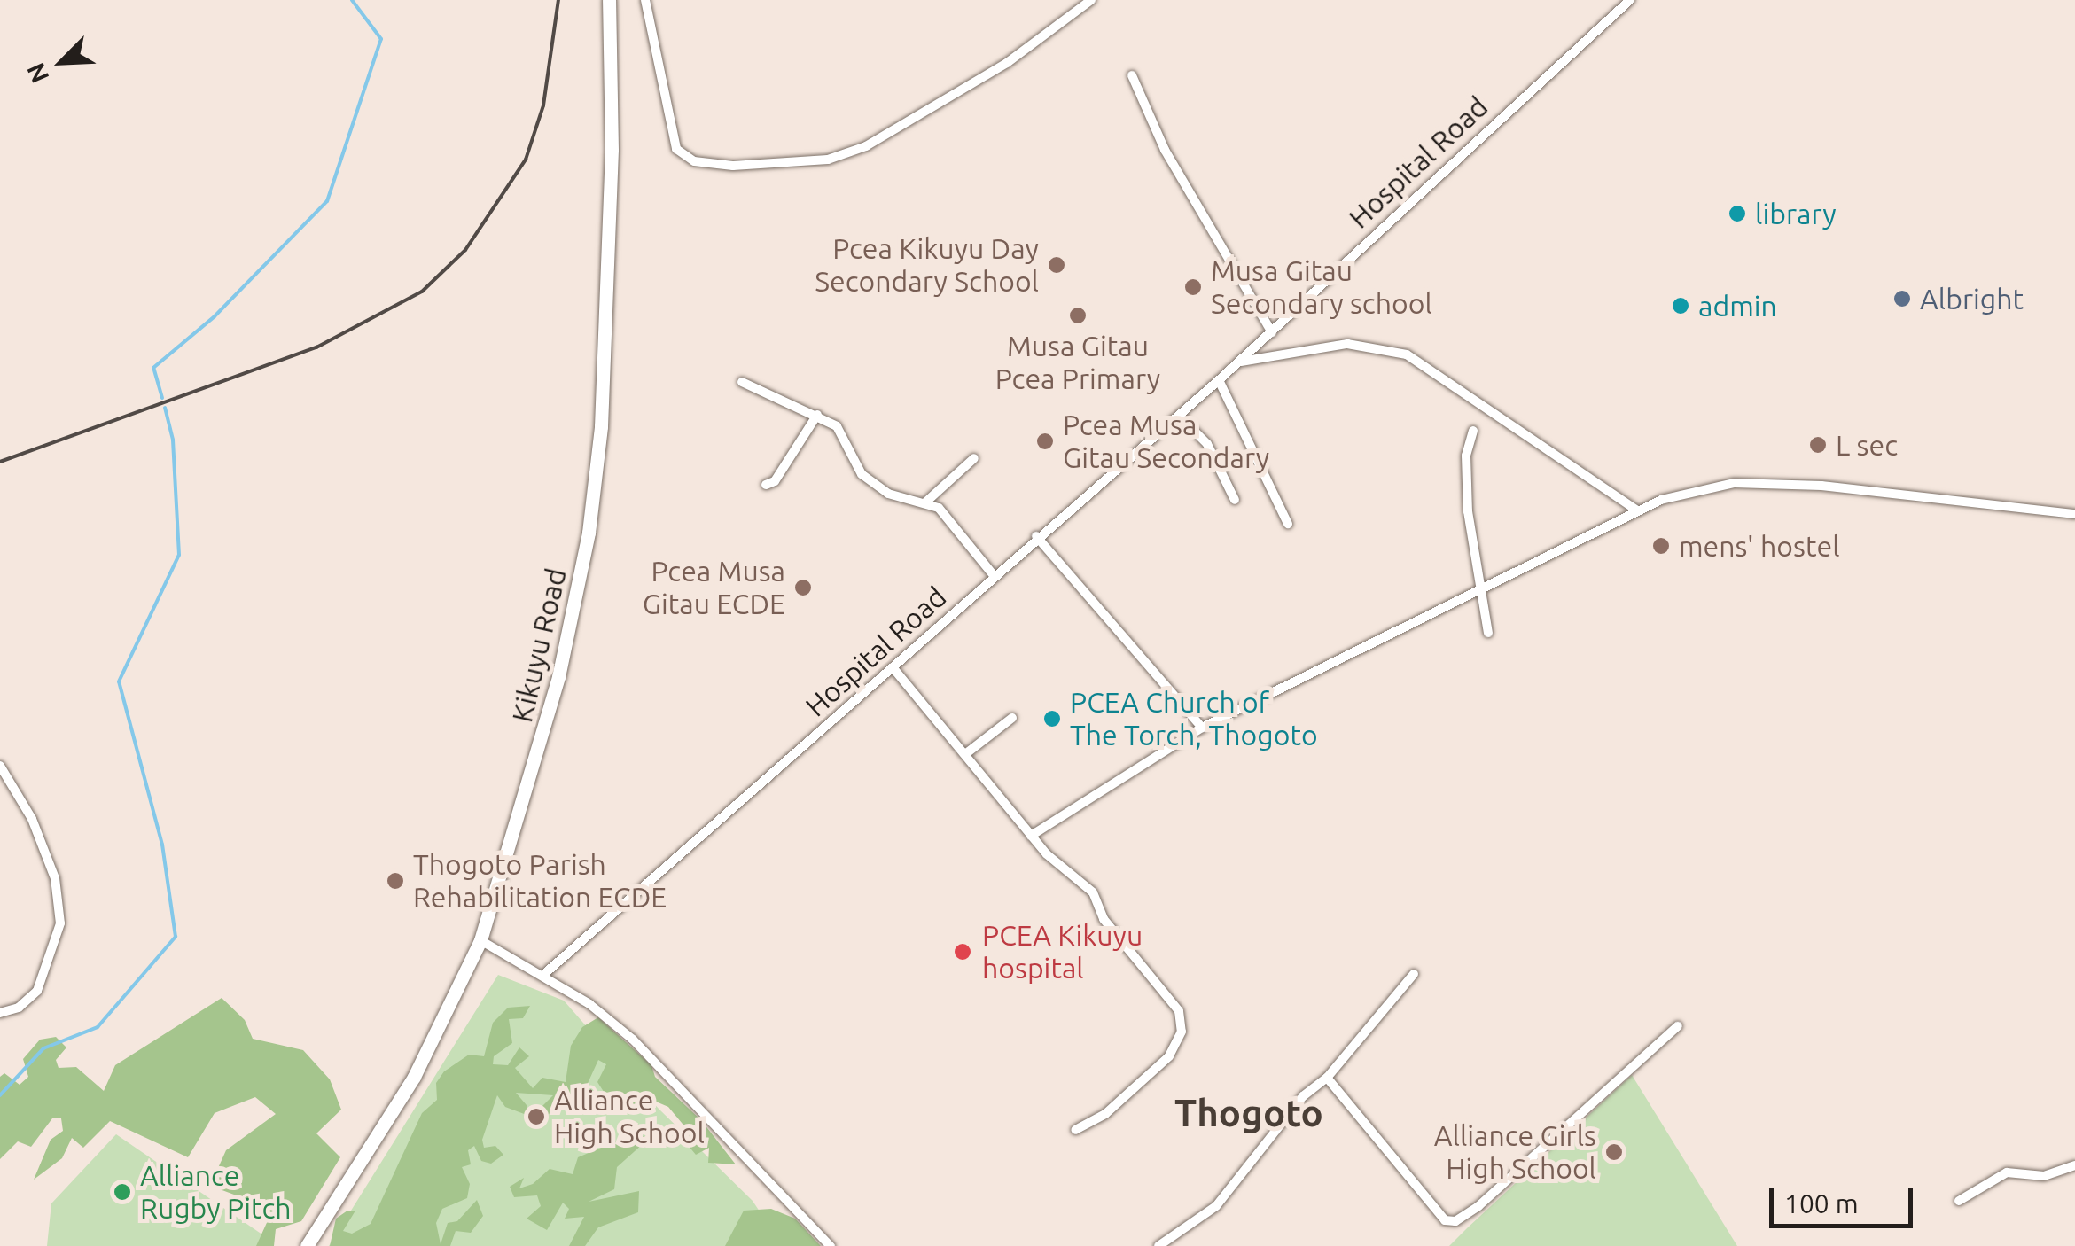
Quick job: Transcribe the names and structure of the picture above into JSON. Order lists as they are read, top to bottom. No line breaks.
{"streets":{"main road":["Kikuyu Road"],"street":["Hospital Road"]},"districts":["Thogoto"],"places":["library","Pcea Kikuyu Day Secondary School","Musa Gitau Secondary school","Albright","admin","Musa Gitau Pcea Primary","Pcea Musa Gitau Secondary","L sec","mens' hostel","Pcea Musa Gitau ECDE","PCEA Church of The Torch, Thogoto","Thogoto Parish Rehabilitation ECDE","PCEA Kikuyu hospital","Alliance High School","Alliance Girls High School","Alliance Rugby Pitch"],"scale_bar":"100 m","north":"bottom left"}
